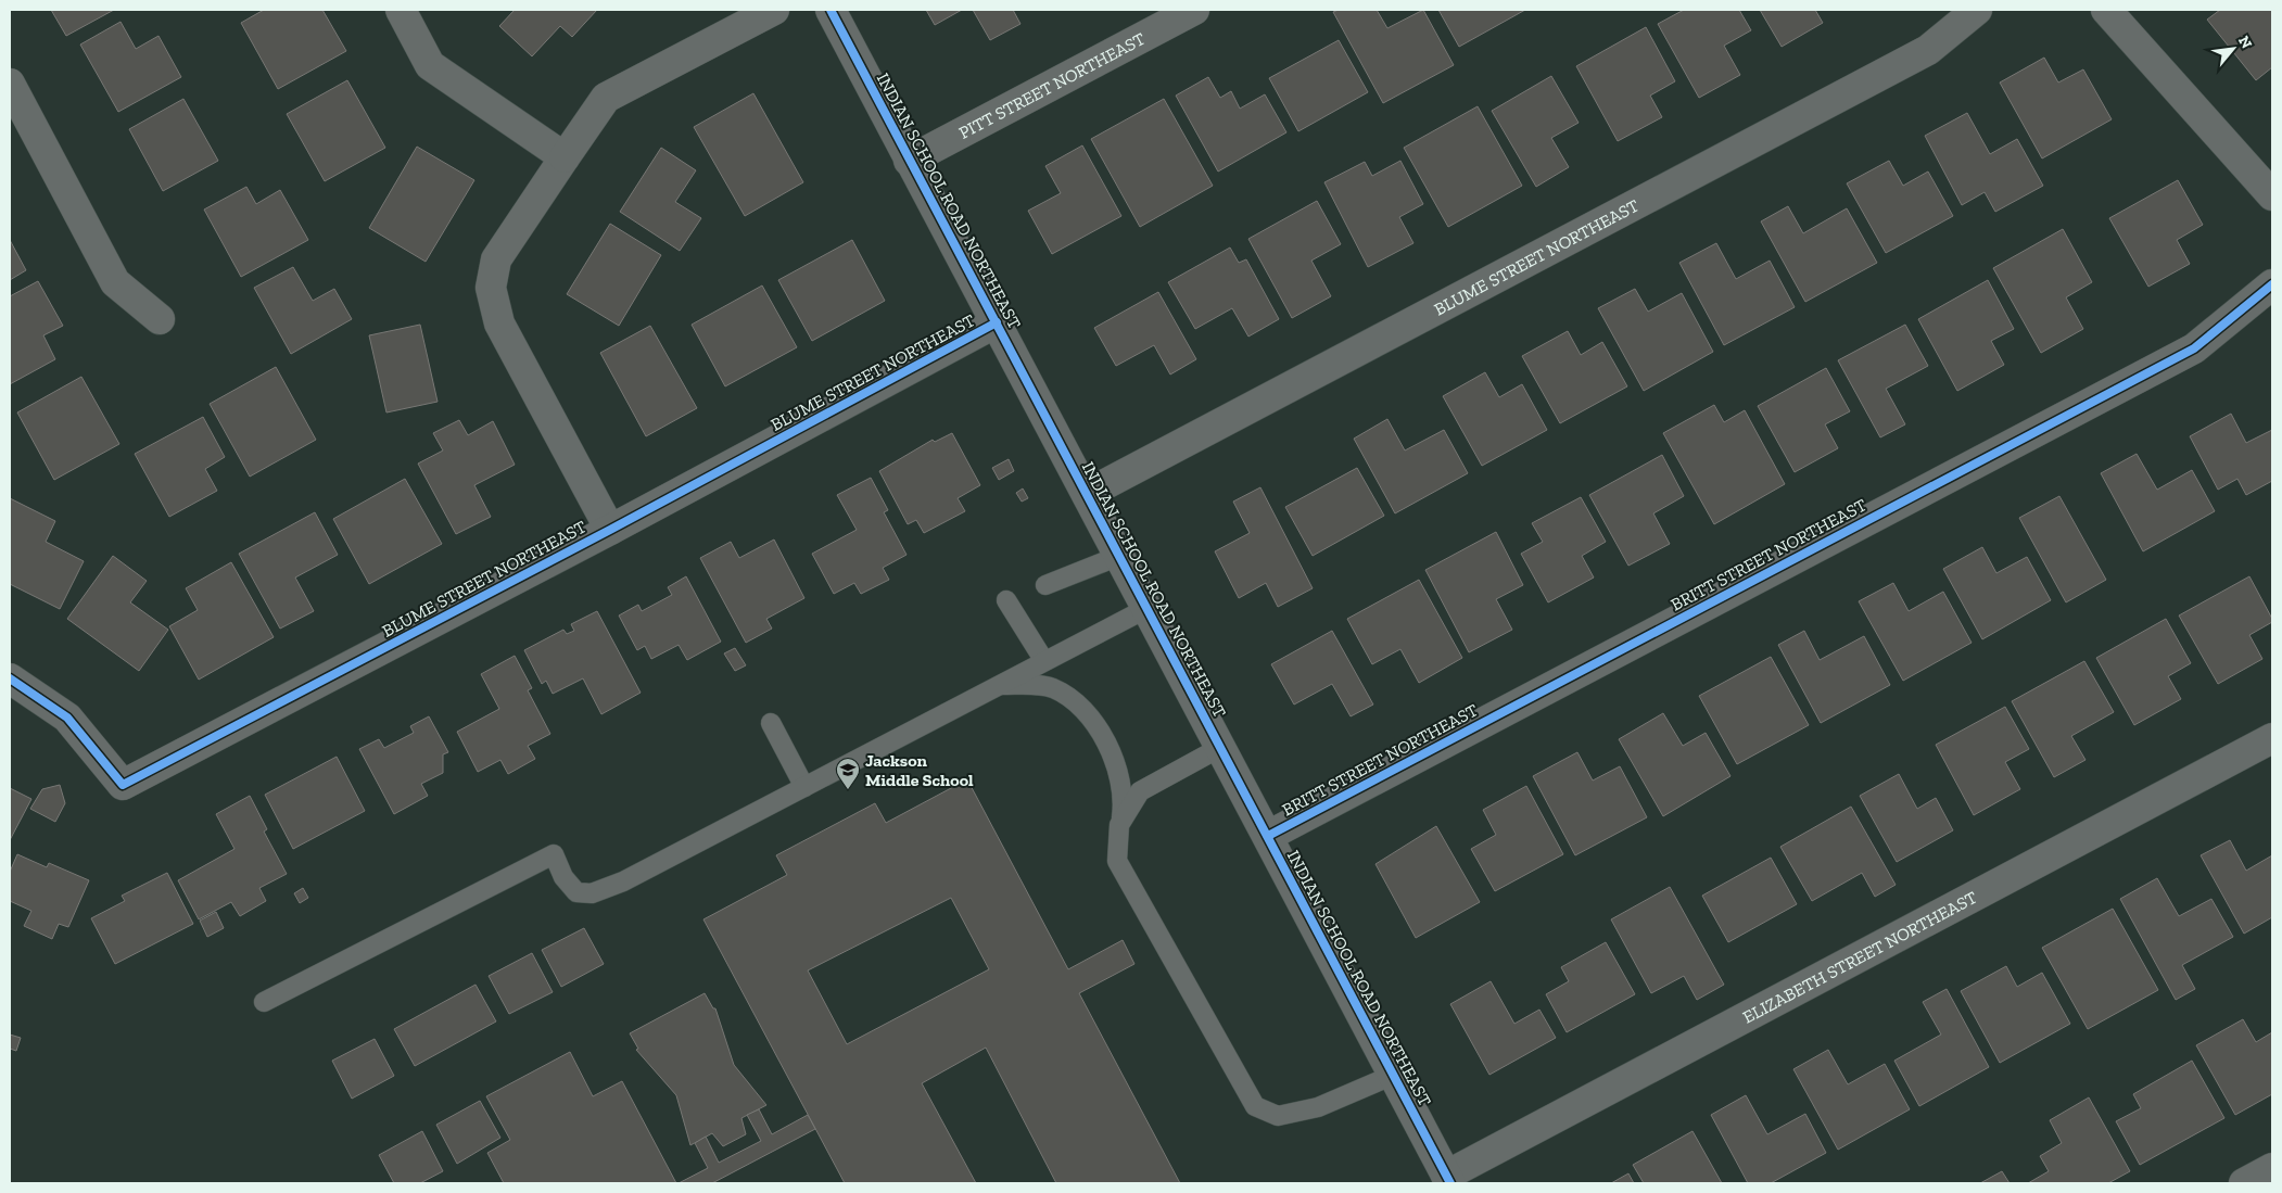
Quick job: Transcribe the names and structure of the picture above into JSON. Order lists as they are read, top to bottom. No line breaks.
{"streets":{"street":["PITT STREET NORTHEAST","INDIAN SCHOOL ROAD NORTHEAST","BLUME STREET NORTHEAST","BRITT STREET NORTHEAST","ELIZABETH STREET NORTHEAST"]},"crossings":[["PITT STREET NORTHEAST","INDIAN SCHOOL ROAD NORTHEAST"],["INDIAN SCHOOL ROAD NORTHEAST","BLUME STREET NORTHEAST"],["INDIAN SCHOOL ROAD NORTHEAST","BRITT STREET NORTHEAST"],["INDIAN SCHOOL ROAD NORTHEAST","ELIZABETH STREET NORTHEAST"]],"places":{"school or university":["Jackson Middle School"]},"north":"top right"}
